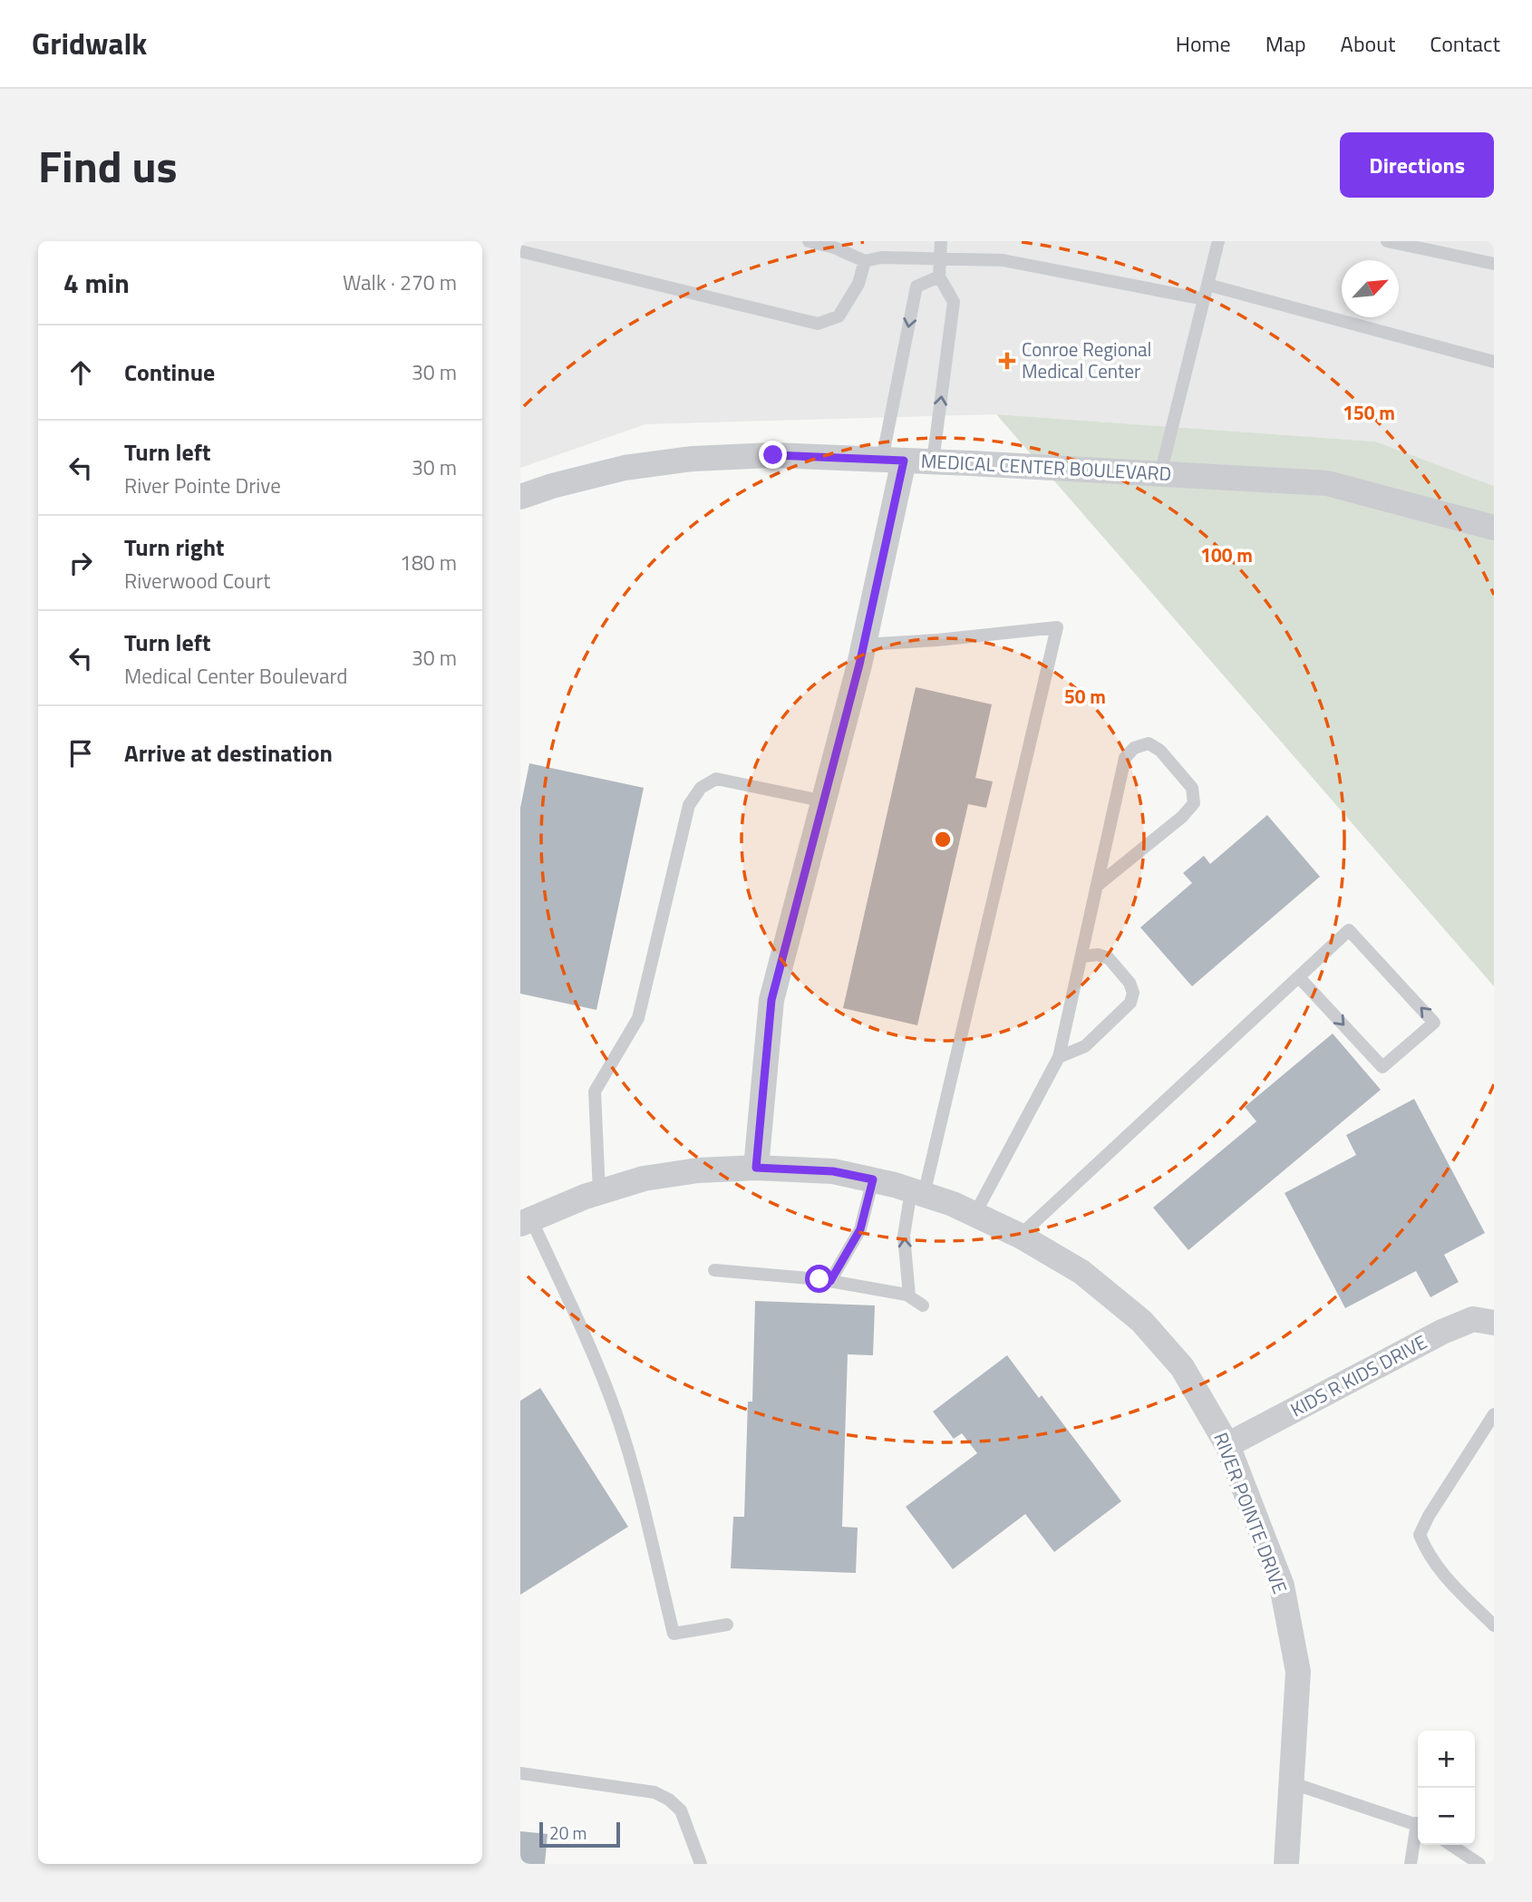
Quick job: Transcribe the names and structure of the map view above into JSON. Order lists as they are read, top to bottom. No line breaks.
{"streets":{"street":["MEDICAL CENTER BOULEVARD","KIDS R KIDS DRIVE","RIVER POINTE DRIVE"]},"crossings":[["KIDS R KIDS DRIVE","RIVER POINTE DRIVE"]],"places":{"health":["Conroe Regional Medical Center"]},"scale_bar":"20 m","north":"top right","page":{"header":"Gridwalk","nav":["Home","Map","About","Contact"],"title":"Find us","buttons":"Directions","heading":["4 min","Walk · 270 m"],"list":[["Continue","30 m"],["Turn left","River Pointe Drive","30 m"],["Turn right","Riverwood Court","180 m"],["Turn left","Medical Center Boulevard","30 m"],"Arrive at destination"],"map_buttons":["+","−"],"scale":"20 m"},"rings":["150 m","100 m","50 m"]}
